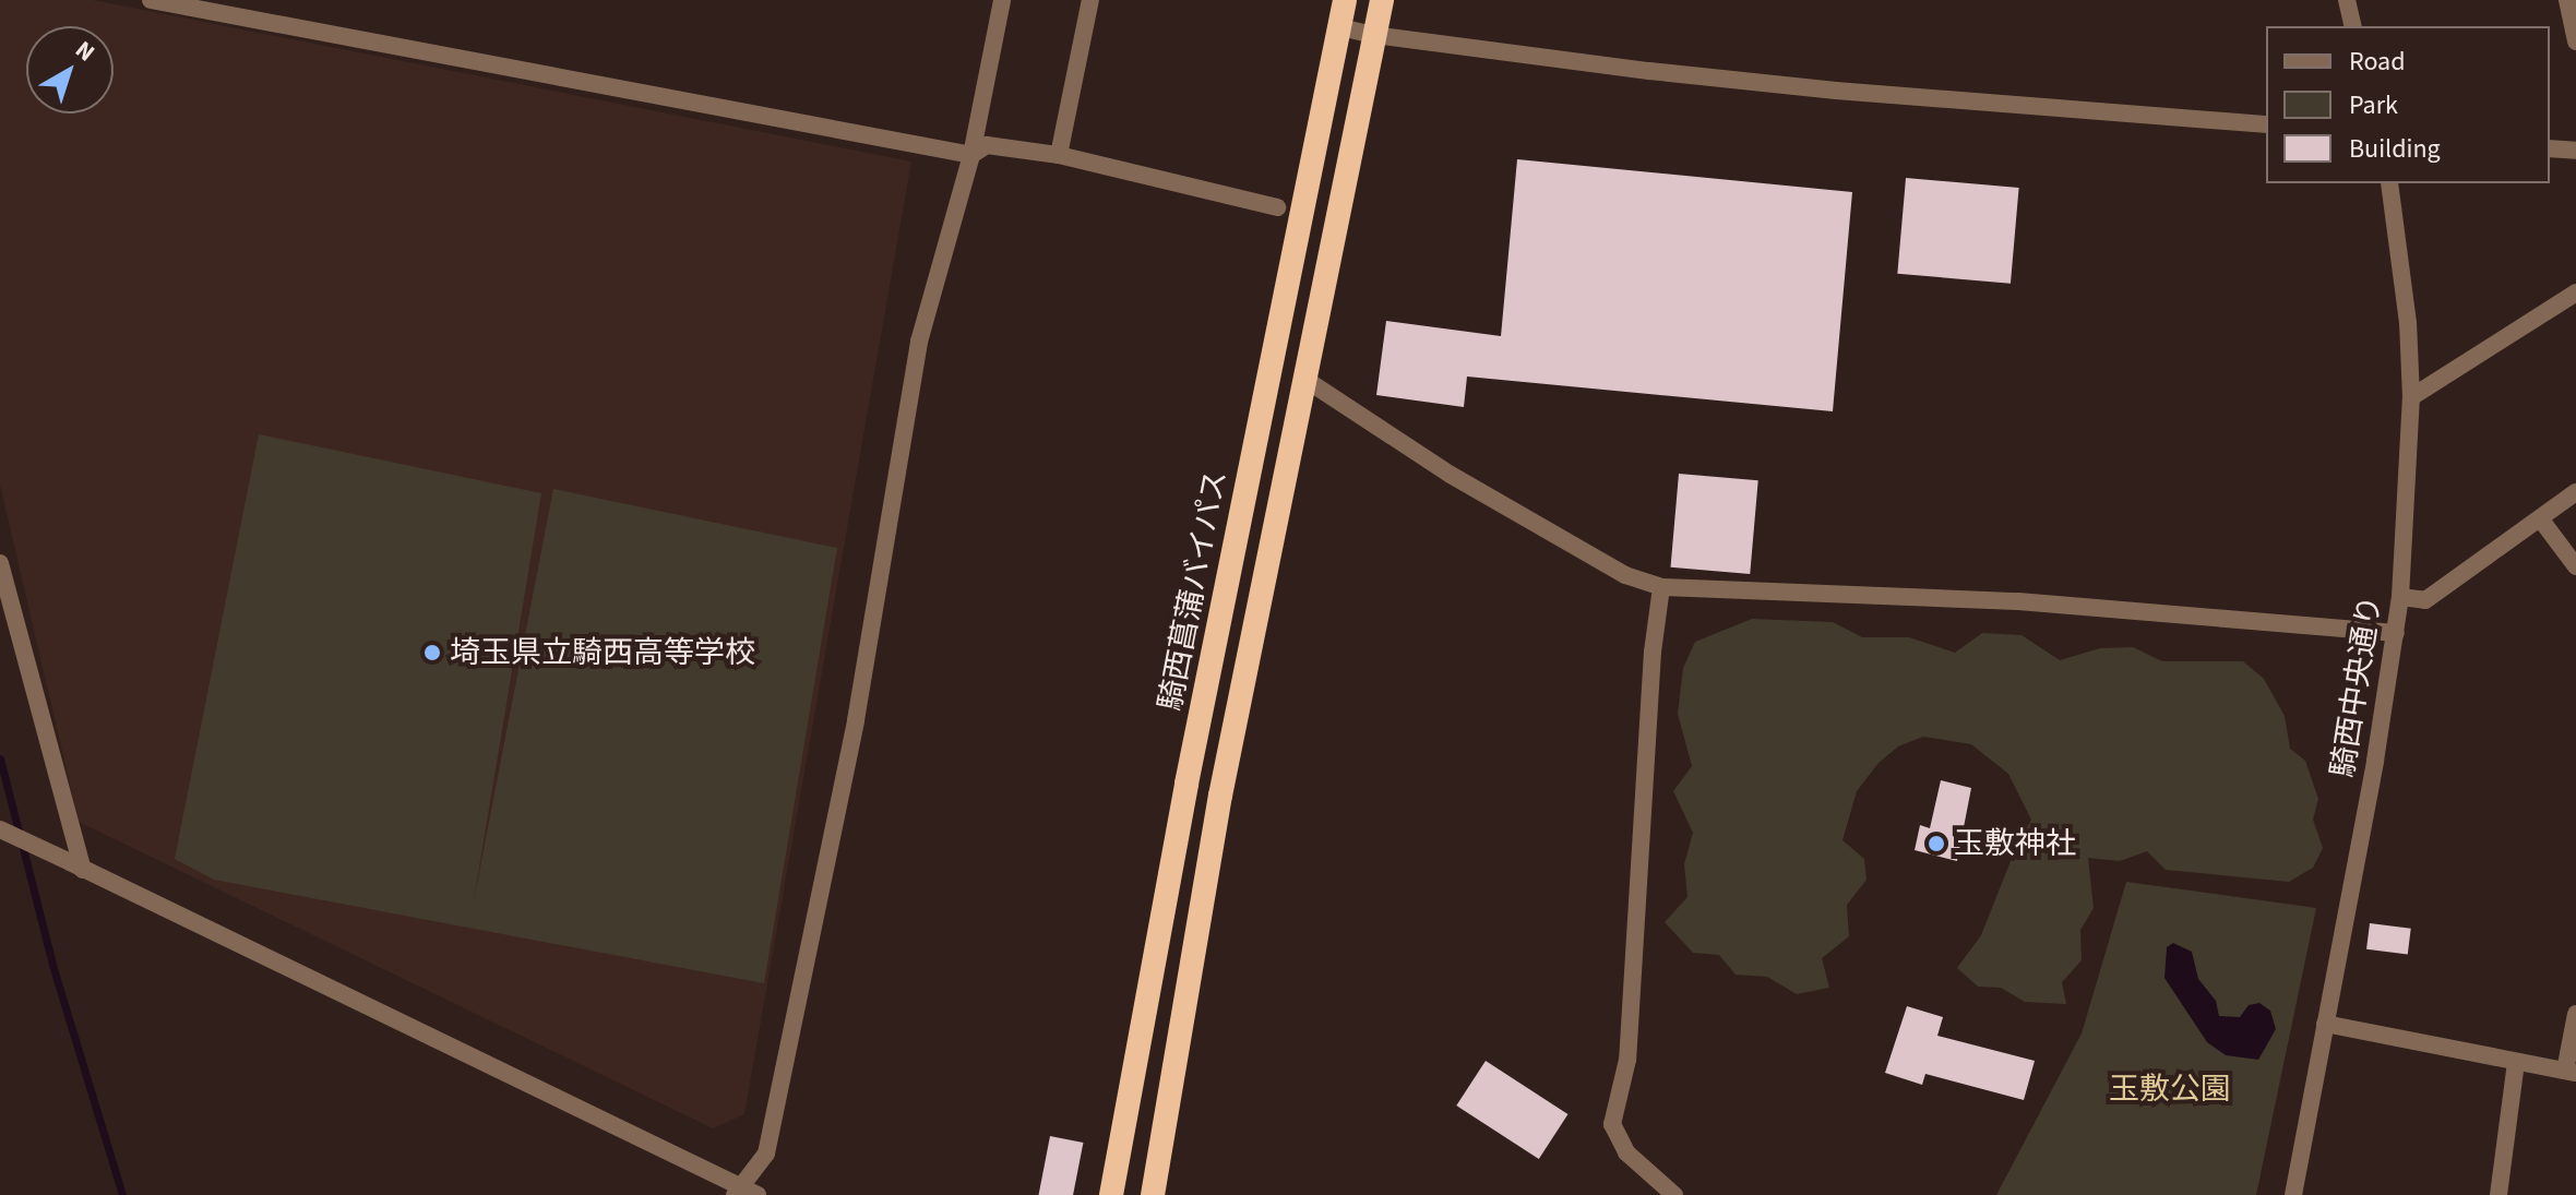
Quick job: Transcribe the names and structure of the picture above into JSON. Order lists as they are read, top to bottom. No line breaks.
{"streets":{"highway":["騎西菖蒲バイパス"],"street":["騎西中央通り"]},"parks":["玉敷公園"],"places":["埼玉県立騎西高等学校","玉敷神社"],"legend":["Road","Park","Building"],"north":"top right"}
